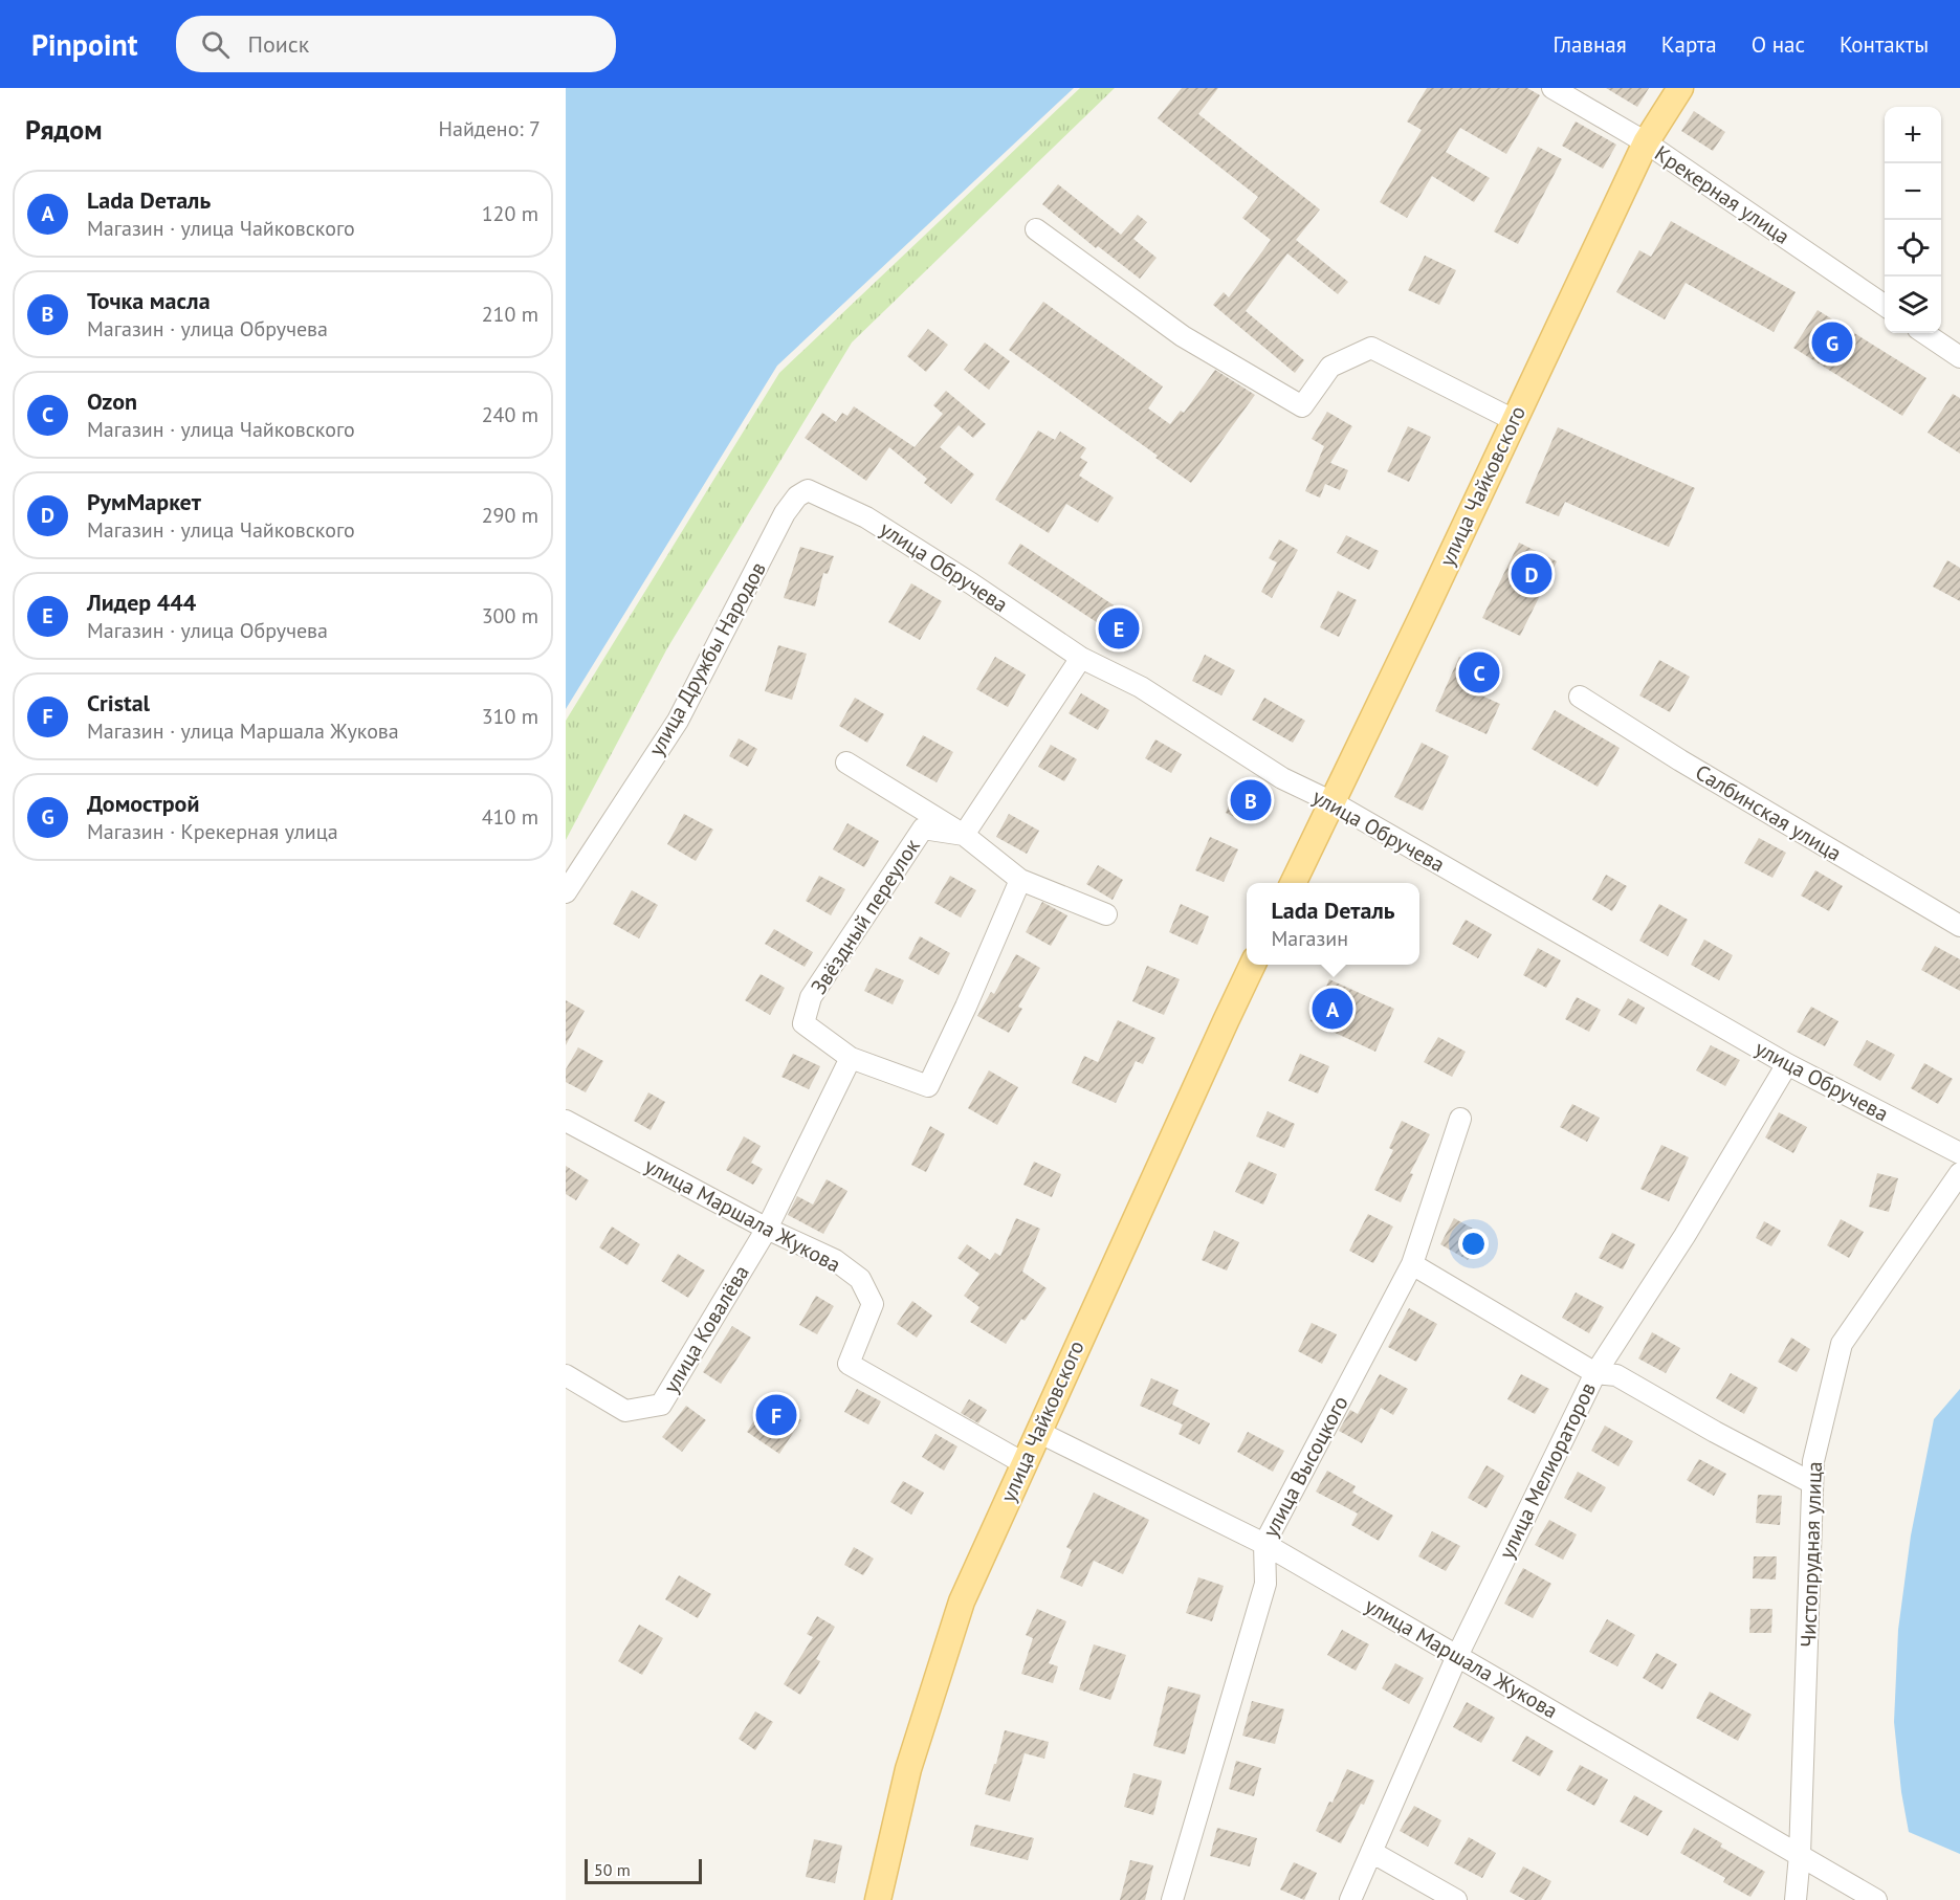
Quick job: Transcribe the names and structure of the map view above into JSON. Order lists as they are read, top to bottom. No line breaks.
{"streets":{"main road":["улица Чайковского"],"street":["Крекерная улица","улица Обручева","улица Дружбы Народов","Салбинская улица","Звёздный переулок","улица Маршала Жукова","улица Ковалёва","улица Высоцкого","улица Мелиораторов","Чистопрудная улица"]},"crossings":[["Крекерная улица","улица Чайковского"],["улица Чайковского","улица Обручева"],["улица Чайковского","улица Маршала Жукова"],["улица Обручева","улица Дружбы Народов"],["улица Обручева","улица Мелиораторов"],["улица Маршала Жукова","улица Ковалёва"],["улица Маршала Жукова","улица Высоцкого"],["улица Маршала Жукова","улица Мелиораторов"],["улица Маршала Жукова","Чистопрудная улица"]],"scale_bar":"50 m","page":{"header":"Pinpoint","search":"Поиск","nav":["Главная","Карта","О нас","Контакты"],"heading":["Рядом","Найдено: 7"],"map_buttons":["+","−"],"list":[{"mark":"A","name":"Lada Dеталь","note":"Магазин · улица Чайковского","value":"120 m"},{"mark":"B","name":"Точка масла","note":"Магазин · улица Обручева","value":"210 m"},{"mark":"C","name":"Ozon","note":"Магазин · улица Чайковского","value":"240 m"},{"mark":"D","name":"РумМаркет","note":"Магазин · улица Чайковского","value":"290 m"},{"mark":"E","name":"Лидер 444","note":"Магазин · улица Обручева","value":"300 m"},{"mark":"F","name":"Cristal","note":"Магазин · улица Маршала Жукова","value":"310 m"},{"mark":"G","name":"Домострой","note":"Магазин · Крекерная улица","value":"410 m"}],"pins":["G","D","E","C","B","A","F"],"popup":["Lada Dеталь","Магазин"],"scale":"50 m"}}
